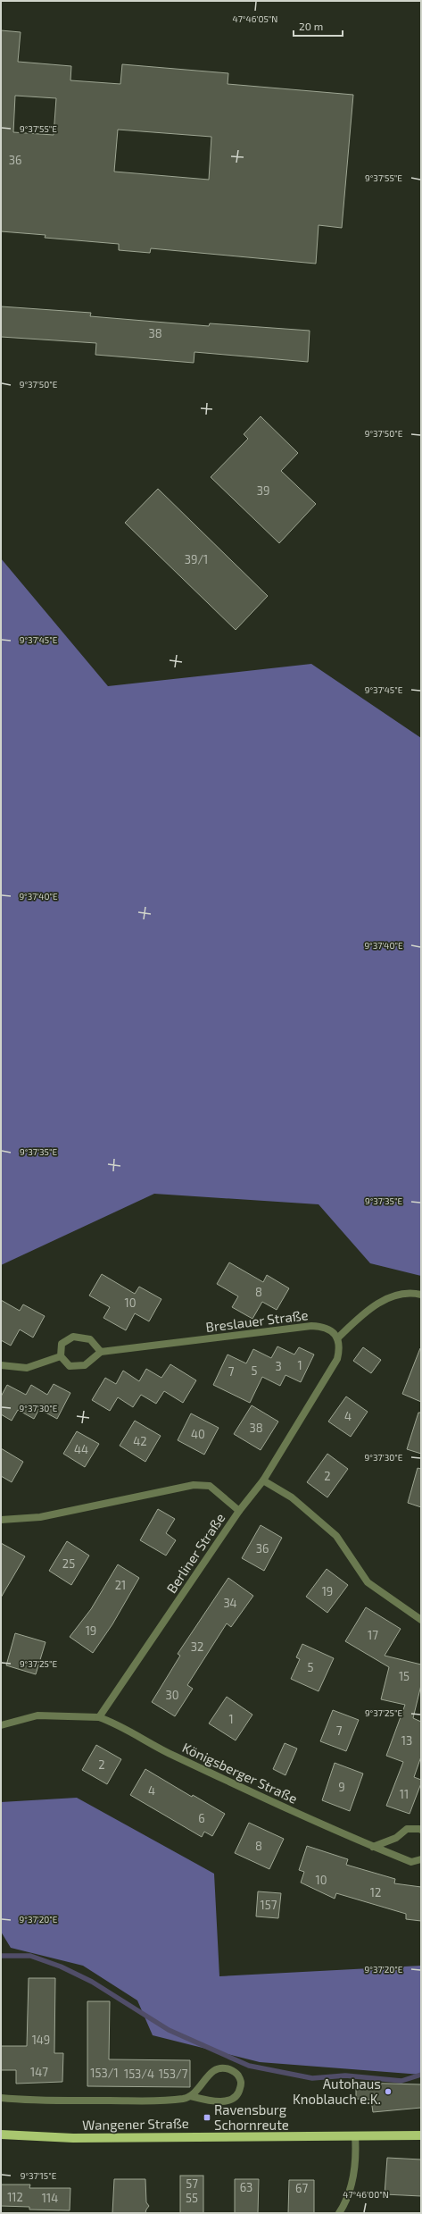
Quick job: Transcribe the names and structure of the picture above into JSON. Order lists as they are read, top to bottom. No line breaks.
{"streets":{"main road":["Wangener Straße"],"street":["Breslauer Straße","Berliner Straße","Königsberger Straße"]},"crossings":[["Berliner Straße","Königsberger Straße"]],"places":{"other":["Autohaus Knoblauch e.K."],"transit":["Ravensburg Schornreute"]},"house_numbers":["36","38","39","39/1","8","10","1","3","5","7","4","38","40","42","44","2","36","25","21","19","34","19","17","32","5","15","30","1","7","13","2","9","4","11","6","8","10","12","157","149","147","153/1","153/4","153/7","57","63","67","112","114","55"],"scale_bar":"20 m","coordinates":["47°46'05\"N","9°37'55\"E","9°37'50\"E","9°37'45\"E","9°37'40\"E","9°37'35\"E","9°37'30\"E","9°37'25\"E","9°37'20\"E","9°37'15\"E","47°46'00\"N"]}
